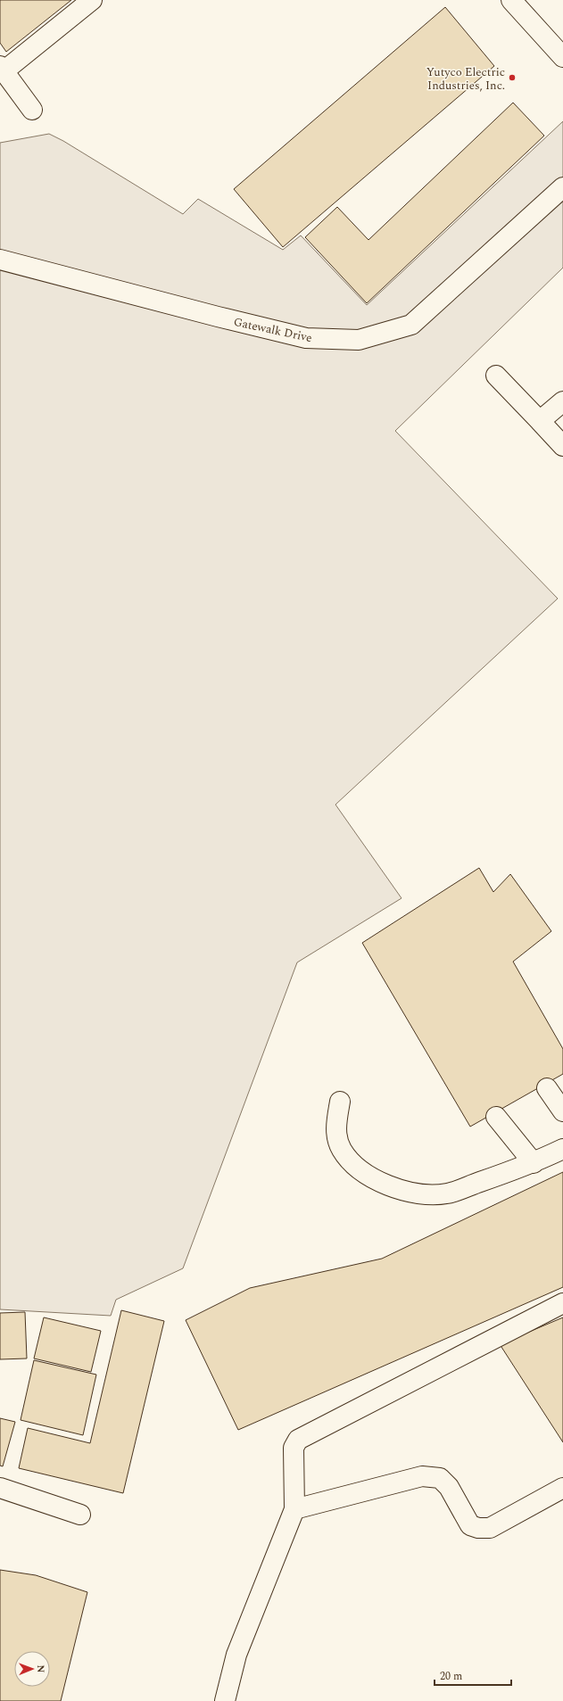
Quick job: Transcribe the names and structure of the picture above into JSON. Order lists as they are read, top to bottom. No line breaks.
{"streets":{"main road":["Gatewalk Drive"]},"places":["Yutyco Electric Industries, Inc."],"scale_bar":"20 m","north":"right"}
